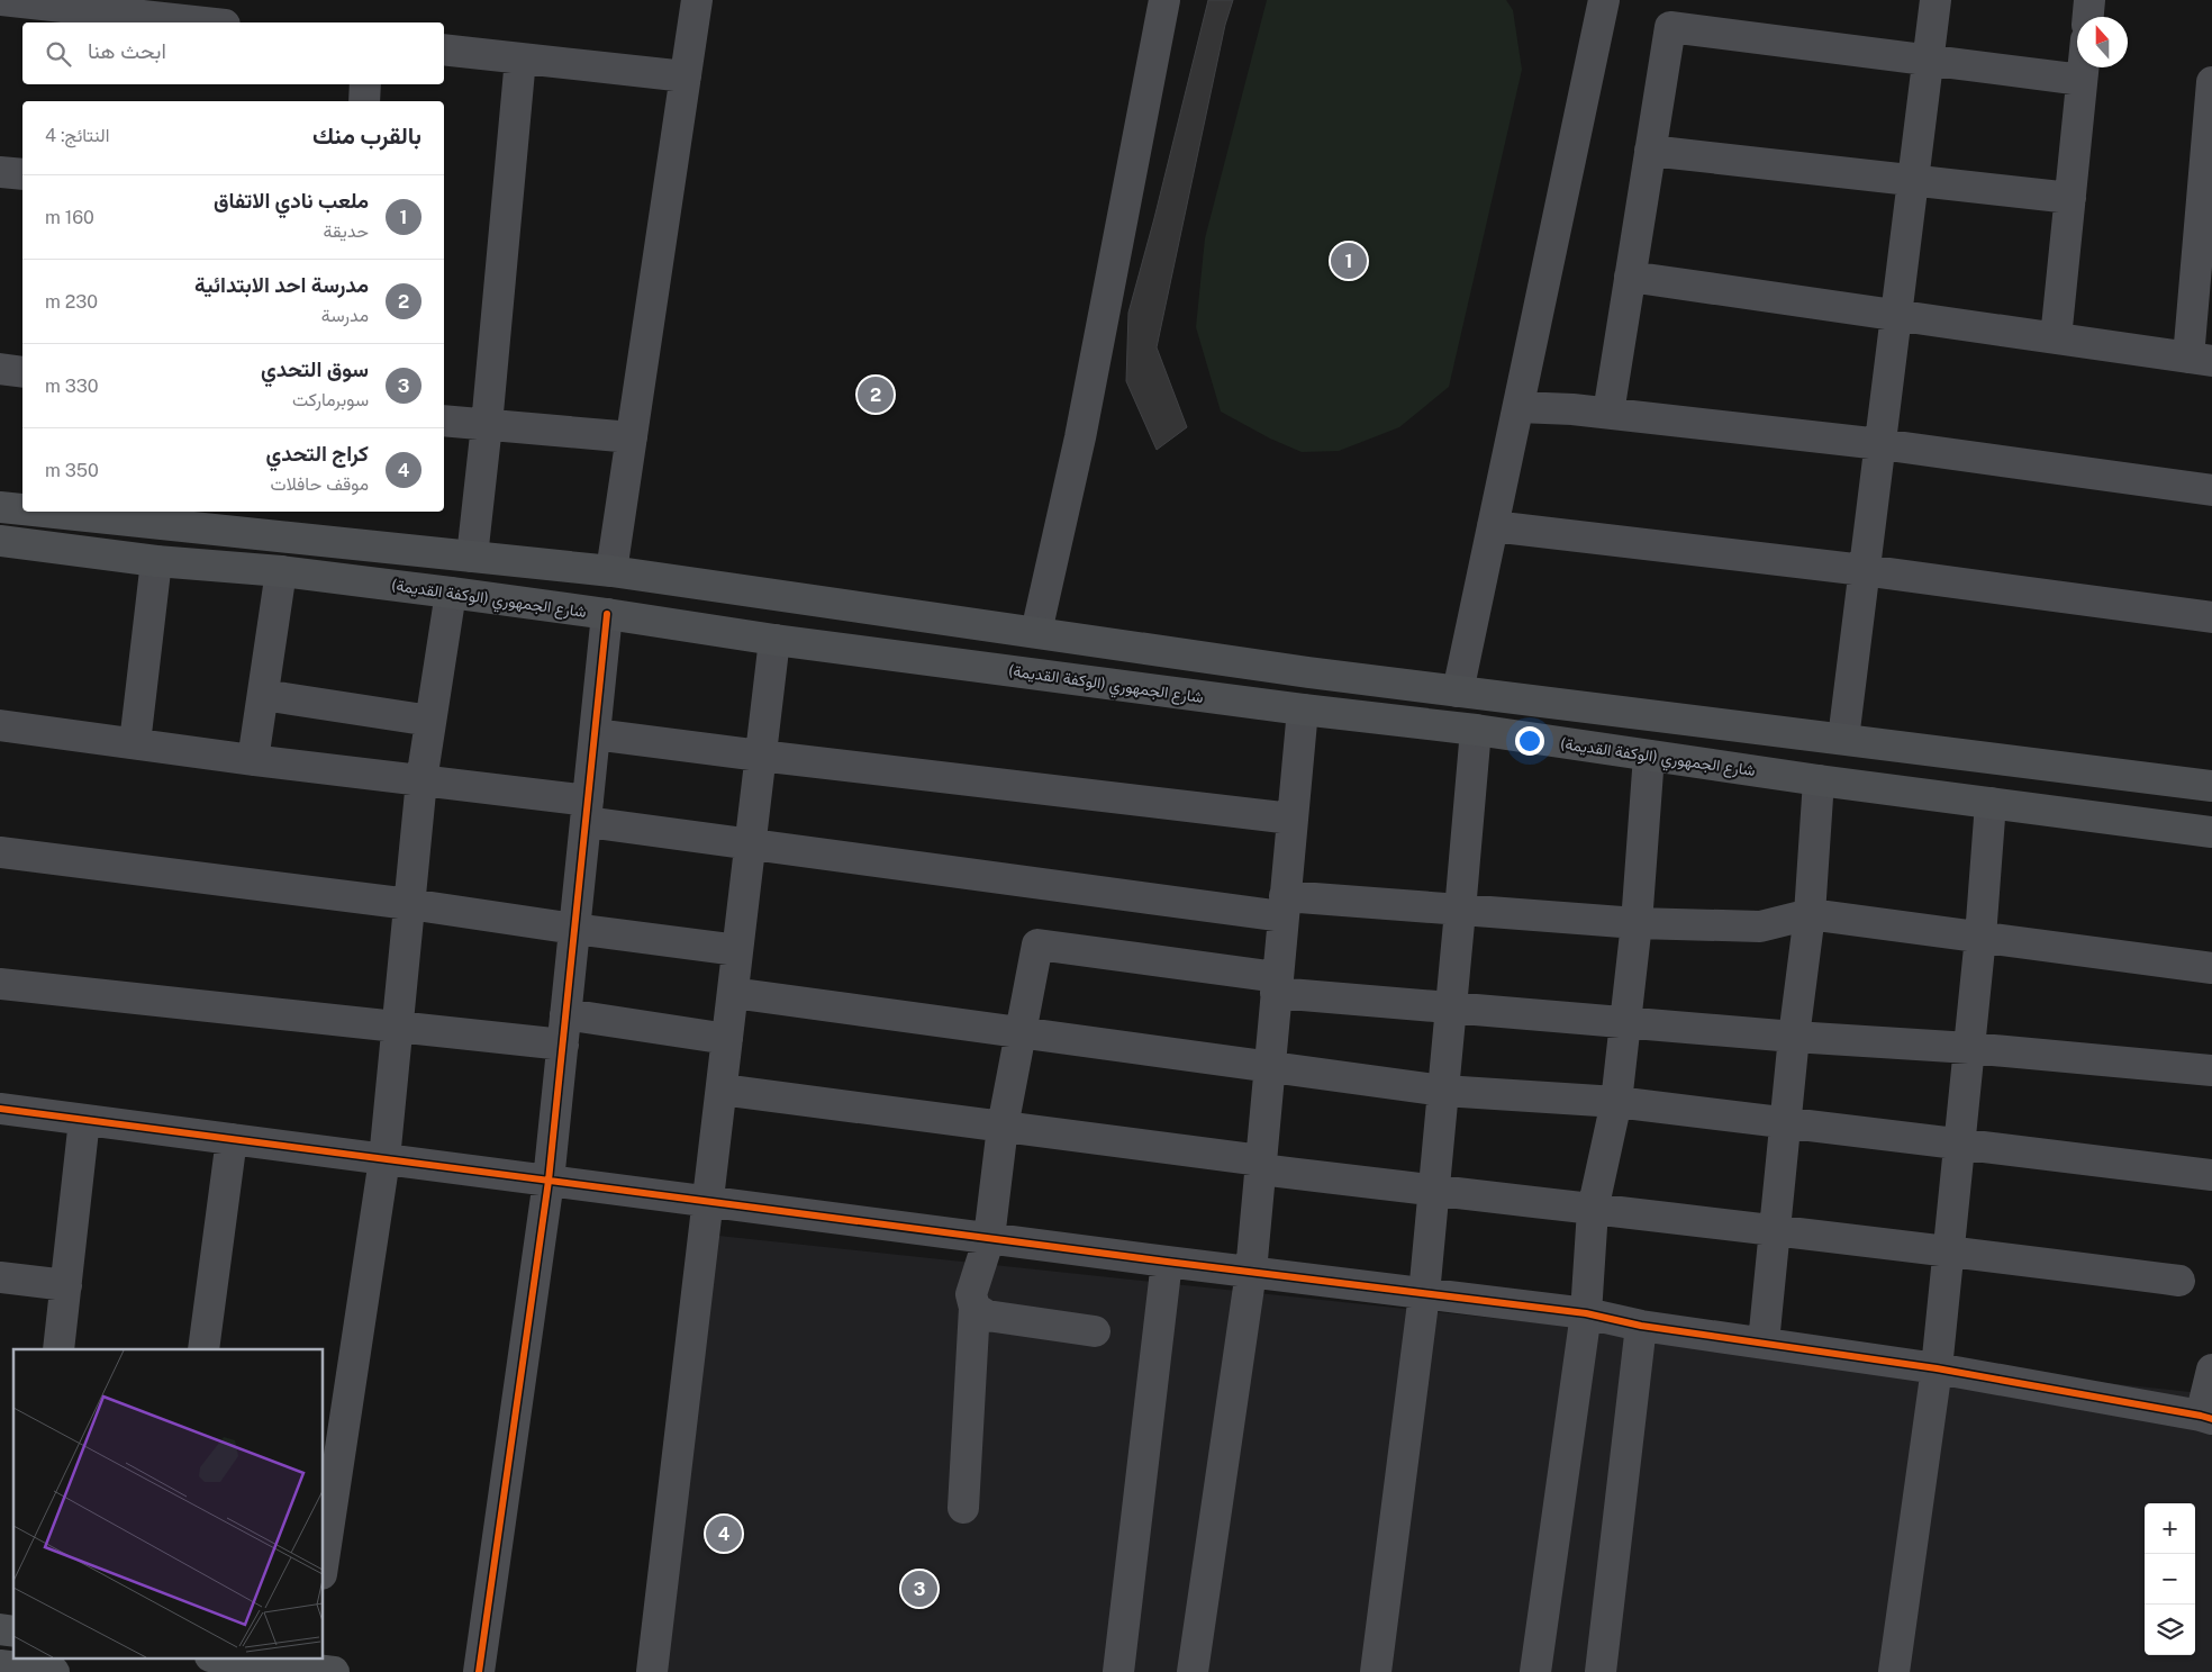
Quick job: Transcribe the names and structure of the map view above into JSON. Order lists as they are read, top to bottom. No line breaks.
{"streets":{"main road":["شارع الجمهوري (الوكفة القديمة)"]},"north":"top","page":{"search":"ابحث هنا","heading":["بالقرب منك","النتائج: 4"],"list":[{"mark":"1","name":"ملعب نادي الاتفاق","note":"حديقة","value":"160 m"},{"mark":"2","name":"مدرسة احد الابتدائية","note":"مدرسة","value":"230 m"},{"mark":"3","name":"سوق التحدي","note":"سوبرماركت","value":"330 m"},{"mark":"4","name":"كراج التحدي","note":"موقف حافلات","value":"350 m"}],"pins":["1","2","4","3"],"map_buttons":["+","−"]}}
